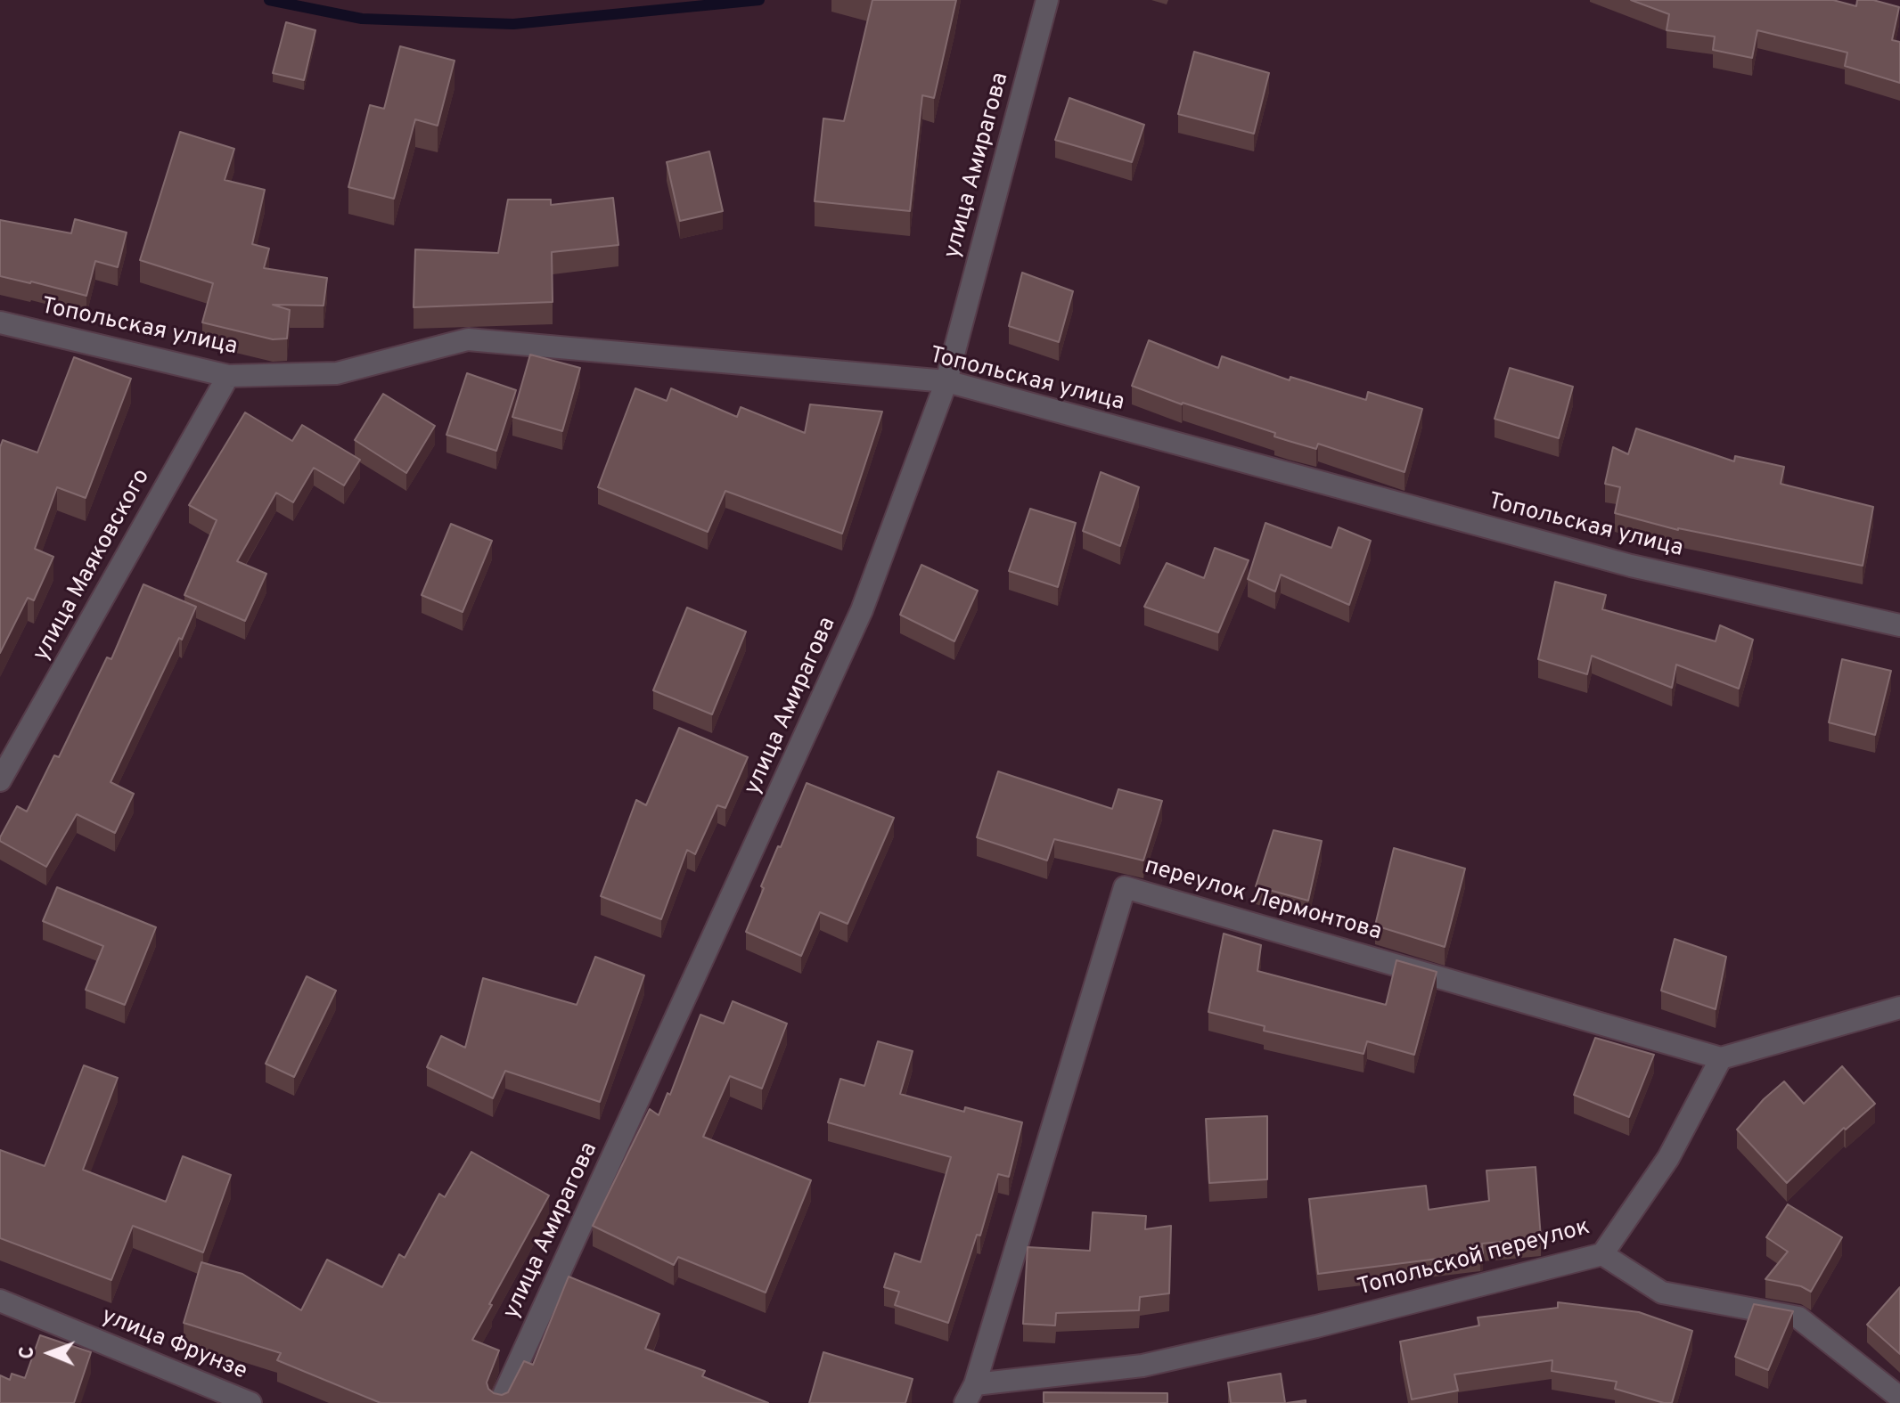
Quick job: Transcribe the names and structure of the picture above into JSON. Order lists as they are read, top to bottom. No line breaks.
{"streets":{"street":["улица Амирагова","Топольская улица","улица Маяковского","переулок Лермонтова","Топольской переулок","улица Фрунзе"]},"crossings":[["улица Амирагова","Топольская улица"],["Топольская улица","улица Маяковского"],["переулок Лермонтова","Топольской переулок"]],"north":"left"}
